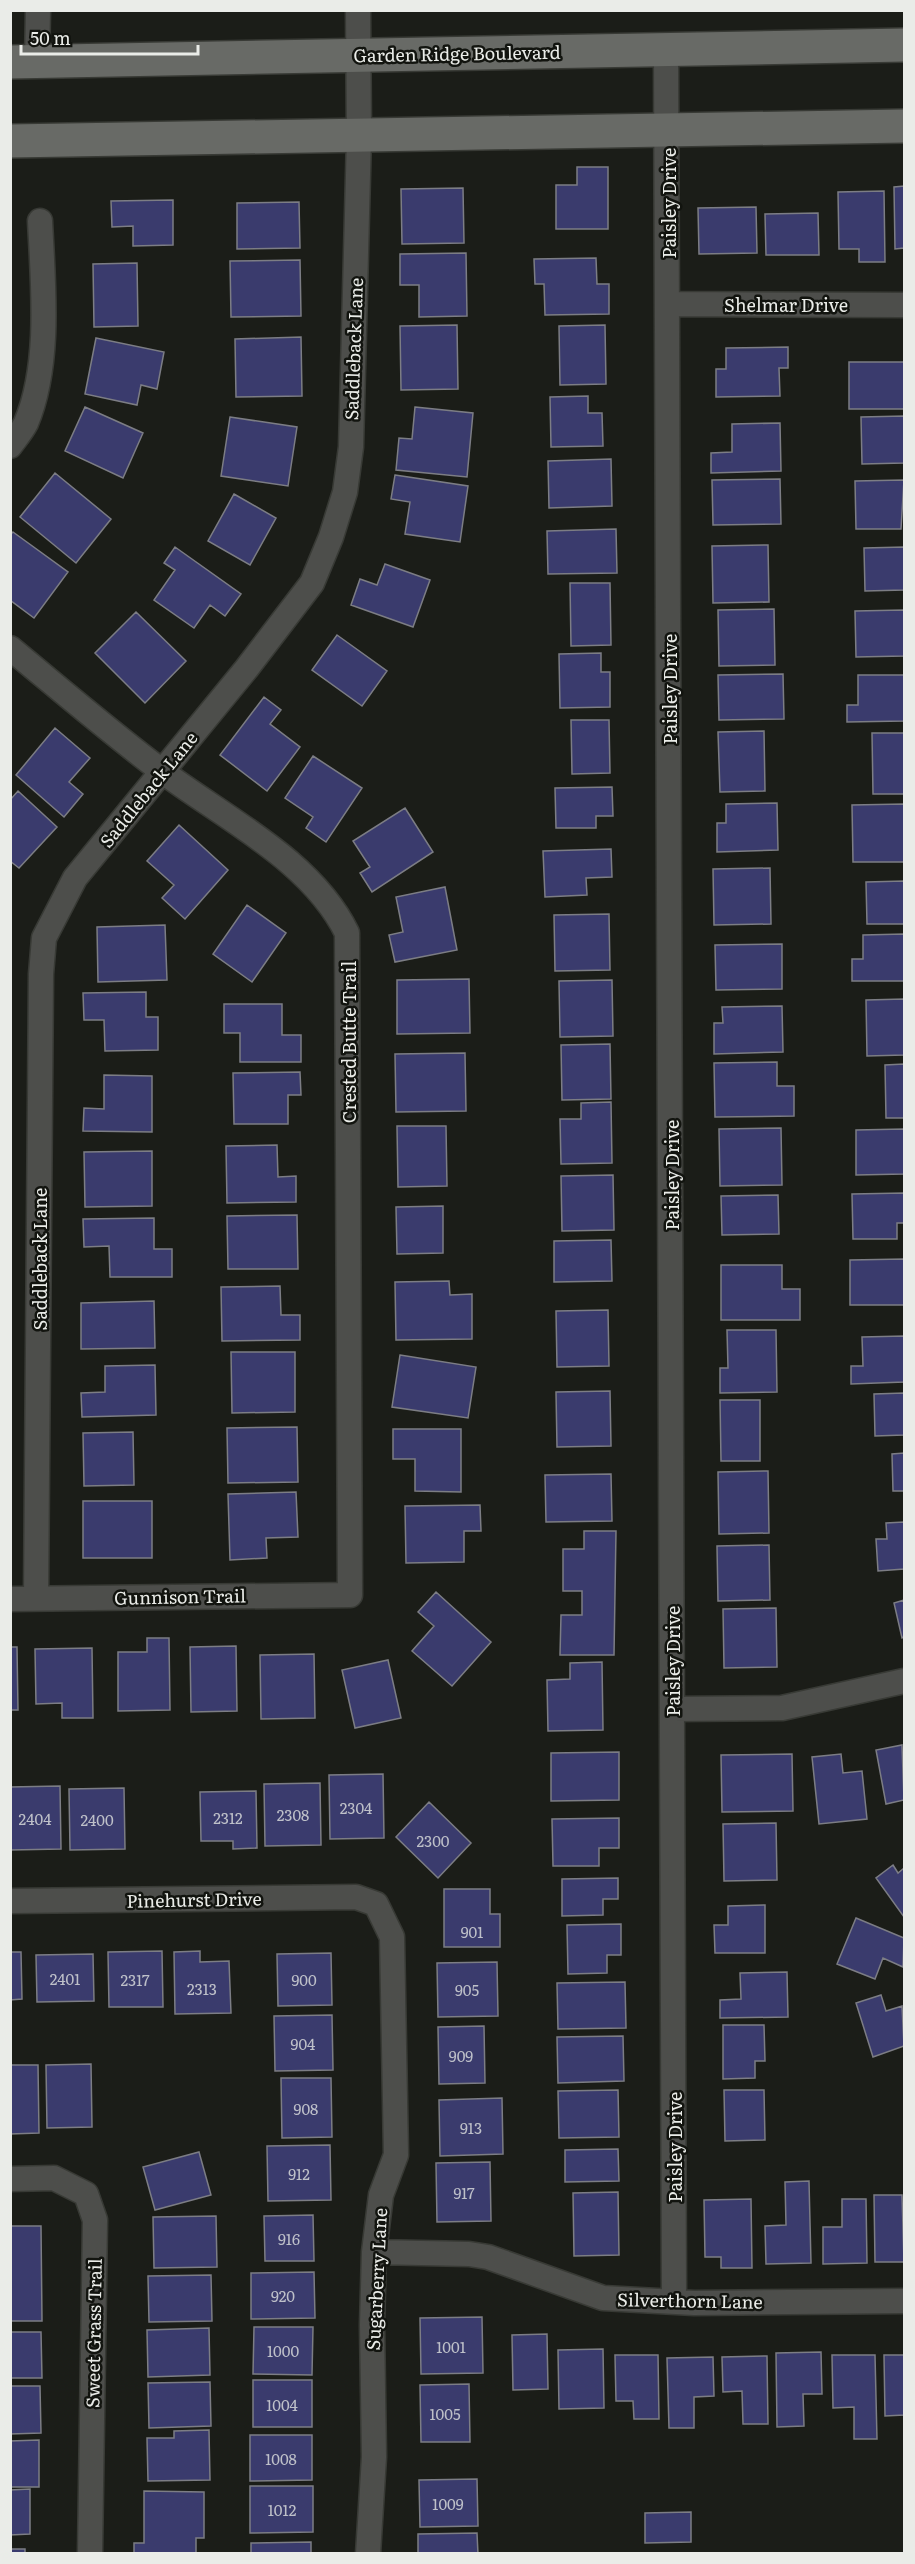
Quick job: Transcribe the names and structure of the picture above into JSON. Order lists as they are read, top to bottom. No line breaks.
{"streets":{"main road":["Garden Ridge Boulevard"],"street":["Paisley Drive","Shelmar Drive","Saddleback Lane","Crested Butte Trail","Gunnison Trail","Pinehurst Drive","Sugarberry Lane","Silverthorn Lane","Sweet Grass Trail"]},"crossings":[["Garden Ridge Boulevard","Paisley Drive"],["Garden Ridge Boulevard","Saddleback Lane"],["Paisley Drive","Shelmar Drive"],["Paisley Drive","Silverthorn Lane"],["Saddleback Lane","Crested Butte Trail"],["Saddleback Lane","Gunnison Trail"],["Crested Butte Trail","Gunnison Trail"],["Pinehurst Drive","Sugarberry Lane"],["Sugarberry Lane","Silverthorn Lane"]],"house_numbers":["2304","2308","2312","2404","2400","2300","901","2401","2317","900","2313","905","904","909","908","913","912","917","916","920","1001","1000","1004","1005","1008","1009","1012"],"scale_bar":"50 m"}
